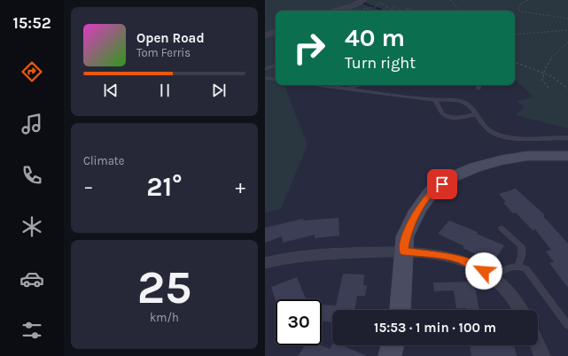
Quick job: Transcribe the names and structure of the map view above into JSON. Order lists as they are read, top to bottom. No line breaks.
{"page":{"tabs":"15:52","turn":["40 m","Turn right"],"song":["Open Road","Tom Ferris"],"tile":["Climate",["25","km/h"]],"heat":["−","21°","+"],"limit":"30","trip":"15:53 · 1 min · 100 m"}}
